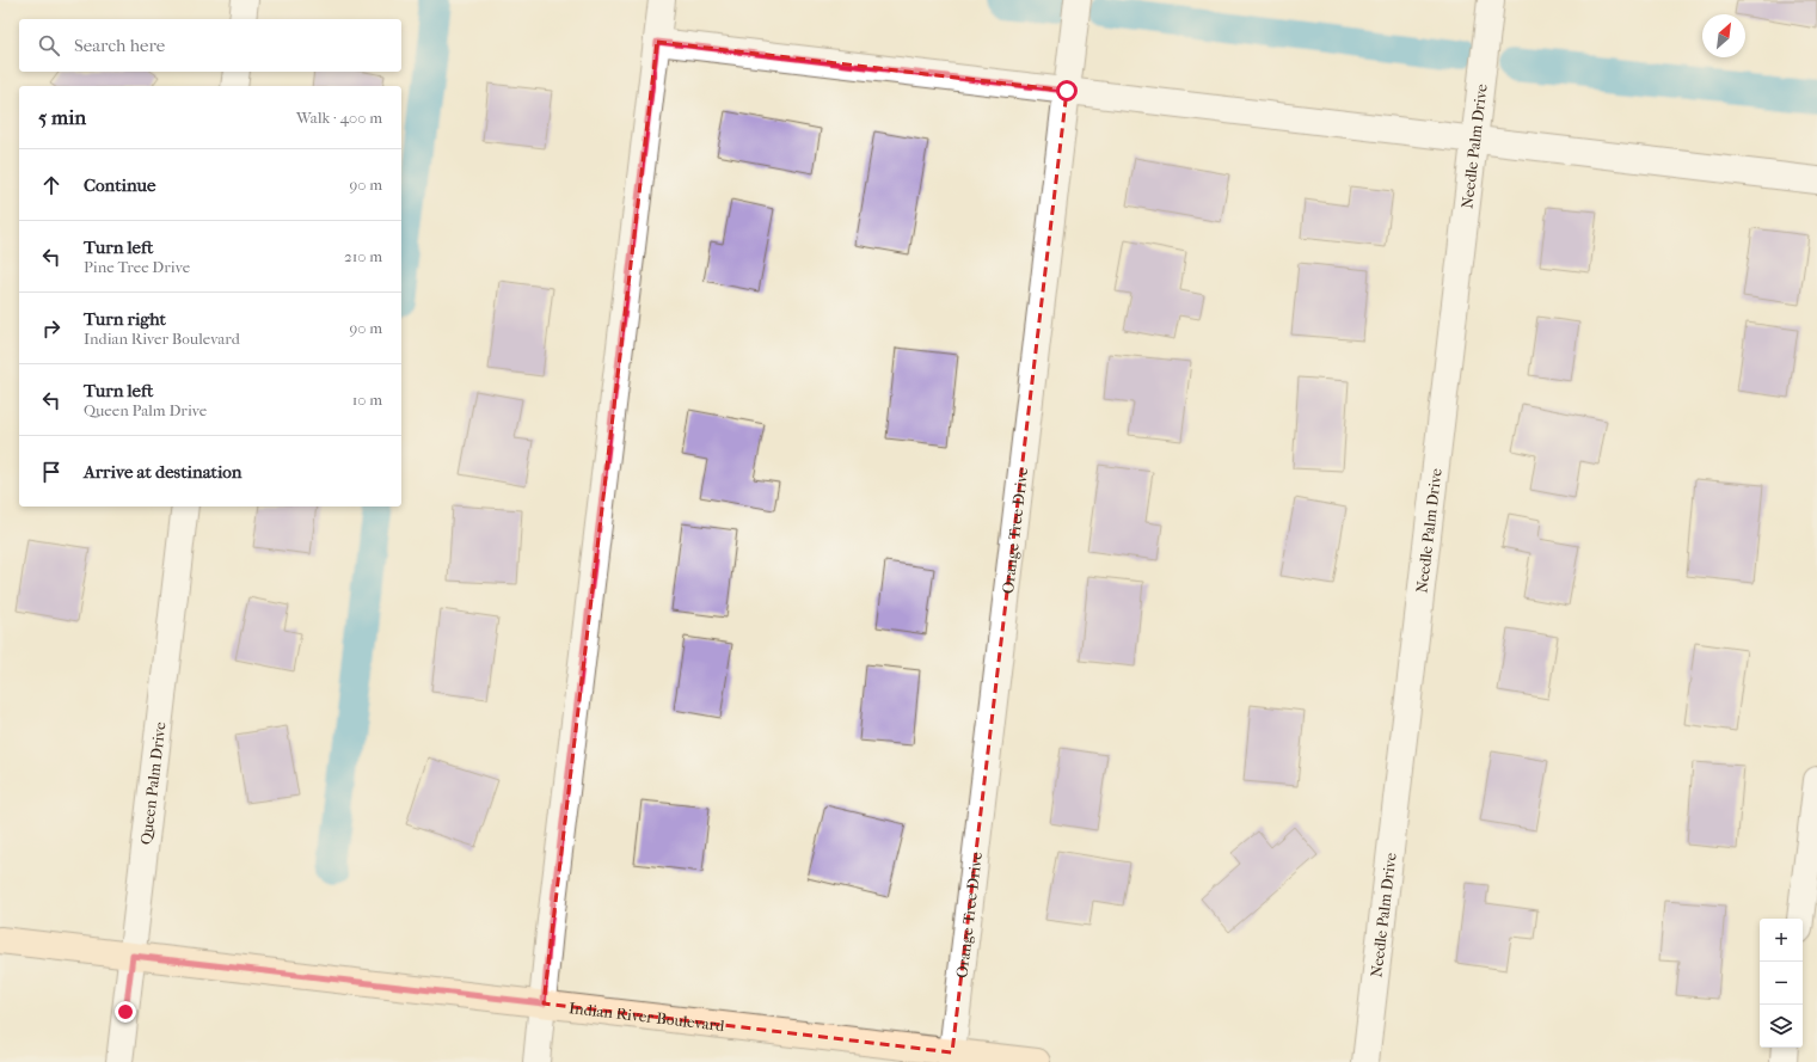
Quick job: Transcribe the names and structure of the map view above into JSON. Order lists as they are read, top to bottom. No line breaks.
{"streets":{"main road":["Indian River Boulevard"],"street":["Needle Palm Drive","Orange Tree Drive","Queen Palm Drive"]},"crossings":[["Orange Tree Drive","Indian River Boulevard"],["Queen Palm Drive","Indian River Boulevard"]],"north":"top right","page":{"search":"Search here","heading":["5 min","Walk · 400 m"],"list":[["Continue","90 m"],["Turn left","Pine Tree Drive","210 m"],["Turn right","Indian River Boulevard","90 m"],["Turn left","Queen Palm Drive","10 m"],"Arrive at destination"],"map_buttons":["+","−"]}}
